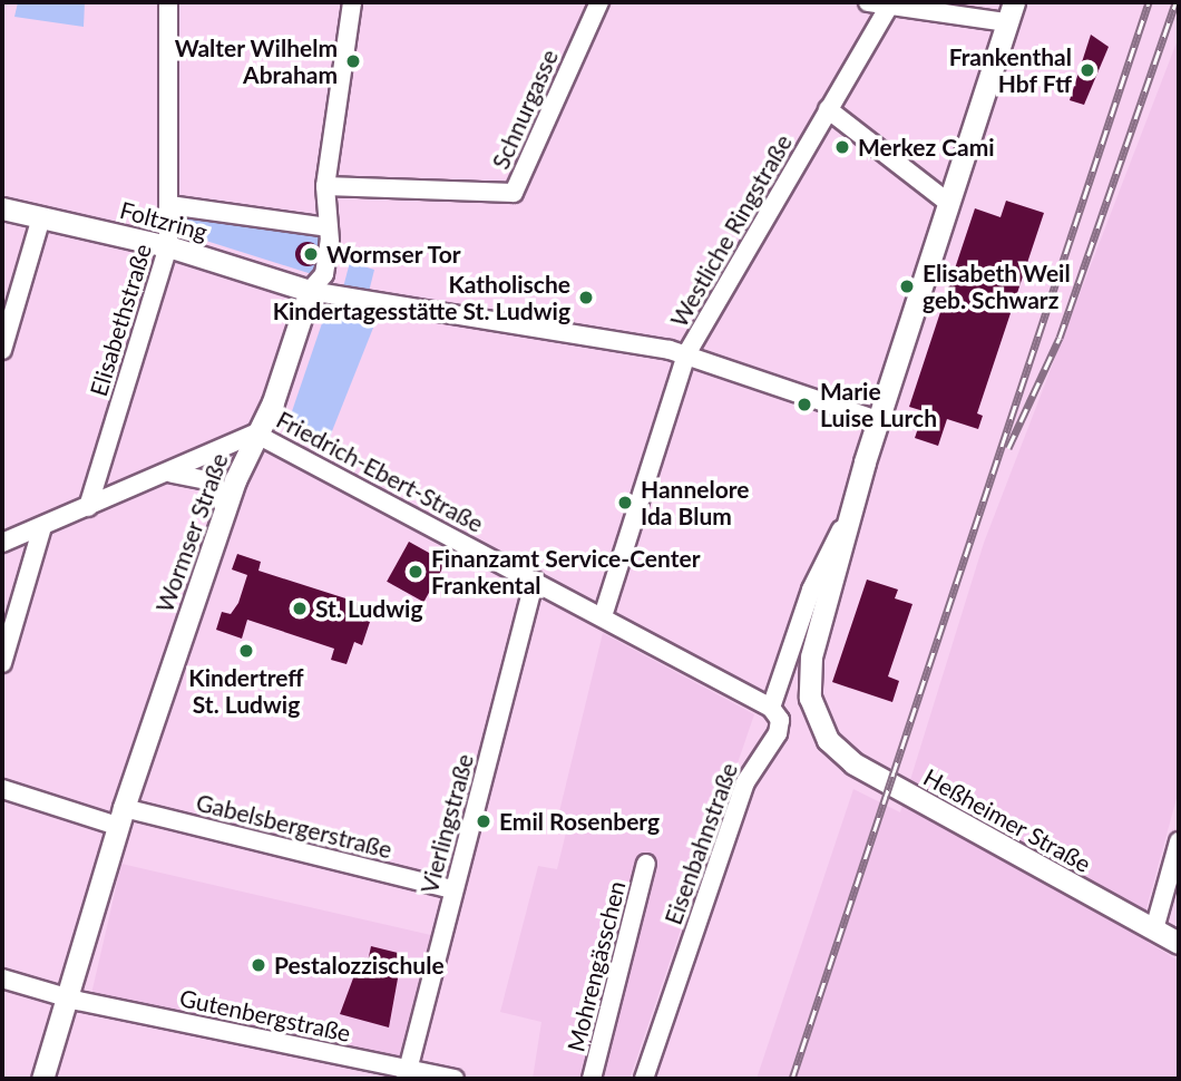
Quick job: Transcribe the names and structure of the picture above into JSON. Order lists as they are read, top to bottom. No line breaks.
{"streets":{"street":["Schnurgasse","Foltzring","Westliche Ringstraße","Elisabethstraße","Friedrich-Ebert-Straße","Wormser Straße","Heßheimer Straße","Vierlingstraße","Gabelsbergerstraße","Eisenbahnstraße","Mohrengässchen","Gutenbergstraße"]},"crossings":[["Schnurgasse","Wormser Straße"],["Foltzring","Westliche Ringstraße"],["Foltzring","Elisabethstraße"],["Foltzring","Wormser Straße"],["Westliche Ringstraße","Wormser Straße"],["Friedrich-Ebert-Straße","Wormser Straße"],["Friedrich-Ebert-Straße","Vierlingstraße"],["Friedrich-Ebert-Straße","Eisenbahnstraße"],["Wormser Straße","Gabelsbergerstraße"],["Wormser Straße","Gutenbergstraße"],["Heßheimer Straße","Eisenbahnstraße"],["Vierlingstraße","Gabelsbergerstraße"],["Vierlingstraße","Gutenbergstraße"]],"places":["Walter Wilhelm Abraham","Frankenthal Hbf Ftf","Merkez Cami","Wormser Tor","Elisabeth Weil geb. Schwarz","Katholische Kindertagesstätte St. Ludwig","Marie Luise Lurch","Hannelore Ida Blum","Finanzamt Service-Center Frankental","St. Ludwig","Kindertreff St. Ludwig","Emil Rosenberg","Pestalozzischule"]}
